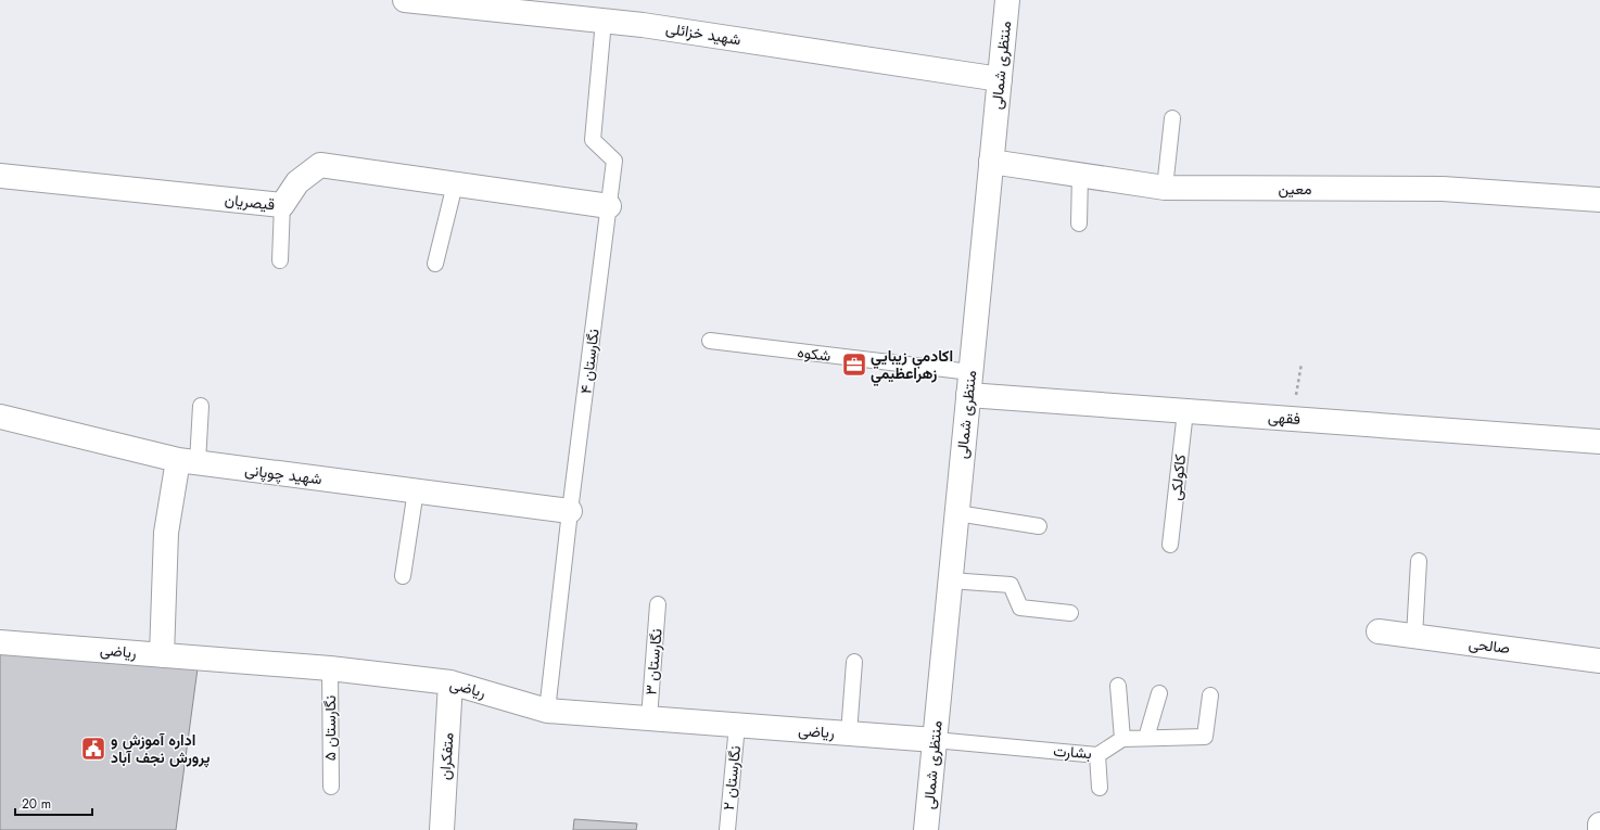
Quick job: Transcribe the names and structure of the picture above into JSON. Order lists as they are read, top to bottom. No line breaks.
{"streets":{"street":["شهید خزائلی","منتظری شمالی","معین","قیصریان","فقهی","شهید چوپانی","صالحی","ریاضی","متفکران"],"lane":["شکوه","نگارستان ۴","کاکولکی","نگارستان ۳","نگارستان ۵","بشارت","نگارستان ۲"]},"crossings":[["شهید خزائلی","منتظری شمالی"],["شهید خزائلی","نگارستان ۴"],["منتظری شمالی","معین"],["منتظری شمالی","شکوه"],["منتظری شمالی","فقهی"],["منتظری شمالی","ریاضی"],["منتظری شمالی","بشارت"],["قیصریان","نگارستان ۴"],["شکوه","فقهی"],["نگارستان ۴","شهید چوپانی"],["نگارستان ۴","ریاضی"],["فقهی","کاکولکی"],["ریاضی","نگارستان ۳"],["ریاضی","نگارستان ۵"],["ریاضی","بشارت"],["ریاضی","متفکران"],["ریاضی","نگارستان ۲"]],"places":{"office":["اكادمي زيبايي زهراعظيمي"],"public building":["اداره آموزش و پرورش نجف آباد"]},"scale_bar":"20 m"}
